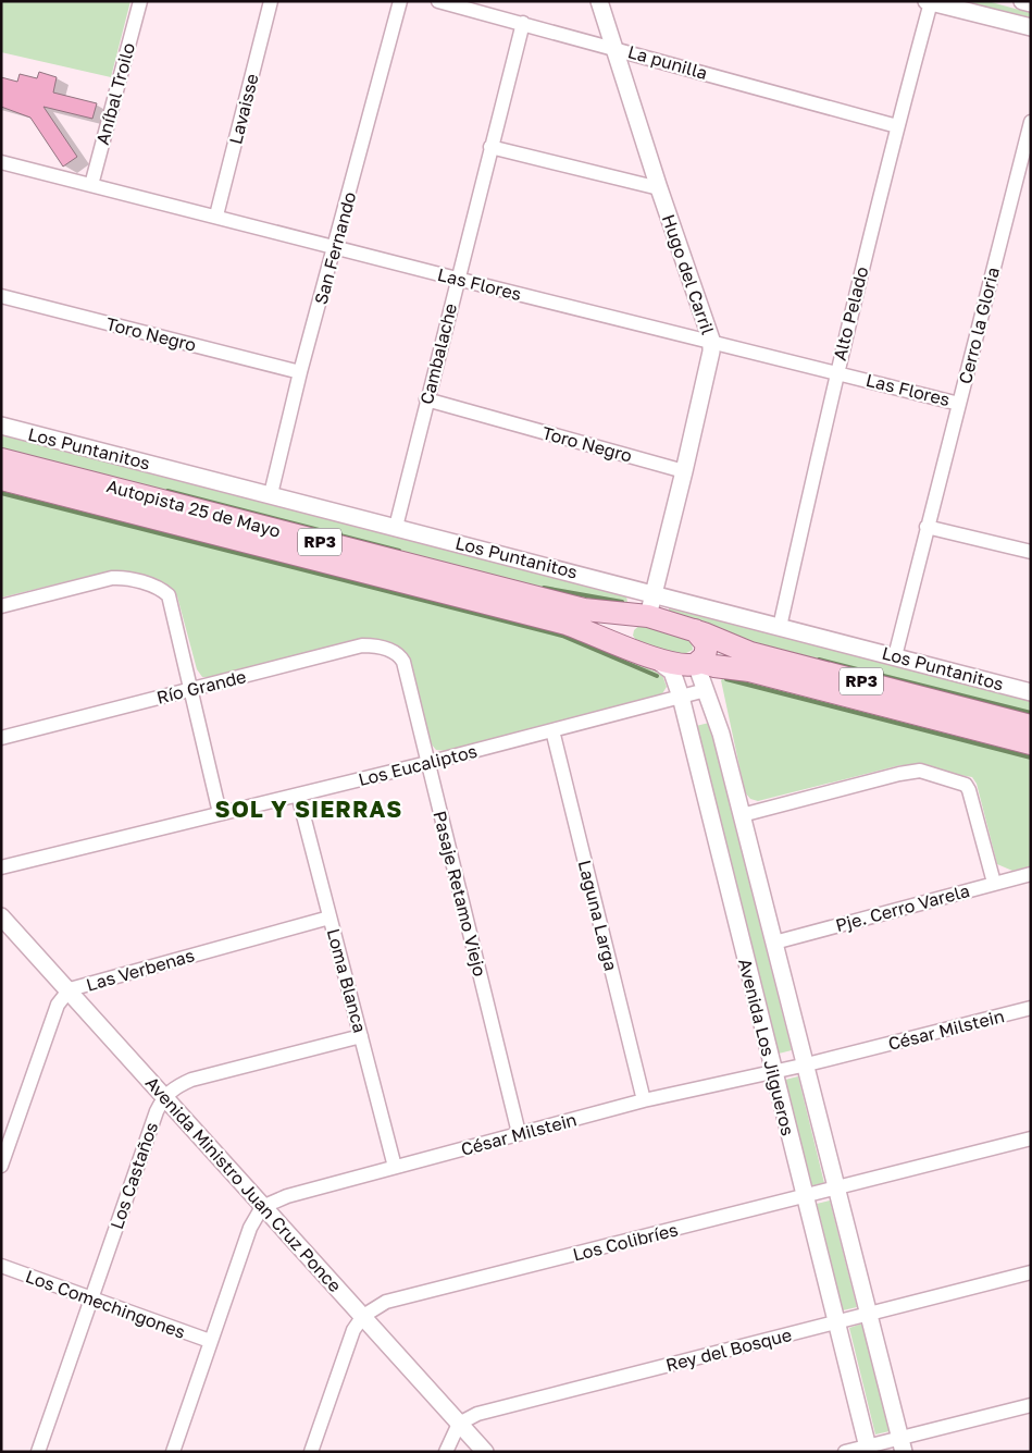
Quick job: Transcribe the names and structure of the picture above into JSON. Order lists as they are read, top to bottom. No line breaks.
{"streets":{"main road":["Autopista 25 de Mayo","RP3"],"street":["La punilla","Aníbal Troilo","Lavaisse","San Fernando","Hugo del Carril","Las Flores","Alto Pelado","Cerro la Gloria","Toro Negro","Cambalache","Los Puntanitos","Río Grande","Los Eucaliptos","Pasaje Retamo Viejo","Pje. Cerro Varela","Laguna Larga","Las Verbenas","Loma Blanca","César Milstein","Avenida Los Jilgueros","Los Castaños","Avenida Ministro Juan Cruz Ponce","Los Colibríes","Los Comechingones","Rey del Bosque"]},"crossings":[["La punilla","Hugo del Carril"],["La punilla","Alto Pelado"],["La punilla","Cambalache"],["Aníbal Troilo","Las Flores"],["Lavaisse","Las Flores"],["San Fernando","Las Flores"],["San Fernando","Toro Negro"],["San Fernando","Los Puntanitos"],["Hugo del Carril","Las Flores"],["Hugo del Carril","Toro Negro"],["Hugo del Carril","Los Puntanitos"],["Hugo del Carril","Autopista 25 de Mayo"],["Hugo del Carril","RP3"],["Las Flores","Alto Pelado"],["Las Flores","Cerro la Gloria"],["Las Flores","Cambalache"],["Alto Pelado","Los Puntanitos"],["Cerro la Gloria","Los Puntanitos"],["Toro Negro","Cambalache"],["Cambalache","Los Puntanitos"],["Autopista 25 de Mayo","RP3"],["Autopista 25 de Mayo","Avenida Los Jilgueros"],["RP3","Avenida Los Jilgueros"],["Río Grande","Pasaje Retamo Viejo"],["Los Eucaliptos","Pasaje Retamo Viejo"],["Los Eucaliptos","Laguna Larga"],["Los Eucaliptos","Loma Blanca"],["Los Eucaliptos","Avenida Los Jilgueros"],["Pasaje Retamo Viejo","César Milstein"],["Pje. Cerro Varela","Avenida Los Jilgueros"],["Laguna Larga","César Milstein"],["Las Verbenas","Loma Blanca"],["Las Verbenas","Avenida Ministro Juan Cruz Ponce"],["Loma Blanca","César Milstein"],["César Milstein","Avenida Los Jilgueros"],["César Milstein","Avenida Ministro Juan Cruz Ponce"],["Avenida Los Jilgueros","Los Colibríes"],["Avenida Los Jilgueros","Rey del Bosque"],["Los Castaños","Avenida Ministro Juan Cruz Ponce"],["Los Castaños","Los Comechingones"],["Avenida Ministro Juan Cruz Ponce","Los Colibríes"],["Avenida Ministro Juan Cruz Ponce","Rey del Bosque"]],"districts":["SOL Y SIERRAS"]}
